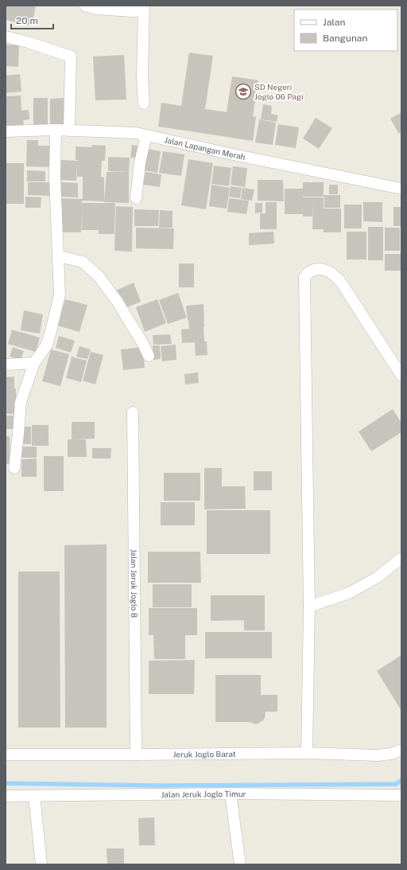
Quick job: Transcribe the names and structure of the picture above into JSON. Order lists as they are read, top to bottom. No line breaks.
{"streets":{"street":["Jalan Lapangan Merah","Jalan Jeruk Joglo 8","Jeruk Joglo Barat","Jalan Jeruk Joglo Timur"]},"crossings":[["Jalan Jeruk Joglo 8","Jeruk Joglo Barat"]],"places":{"school or university":["SD Negeri Joglo 06 Pagi"]},"legend":["Jalan","Bangunan"],"scale_bar":"20 m"}
